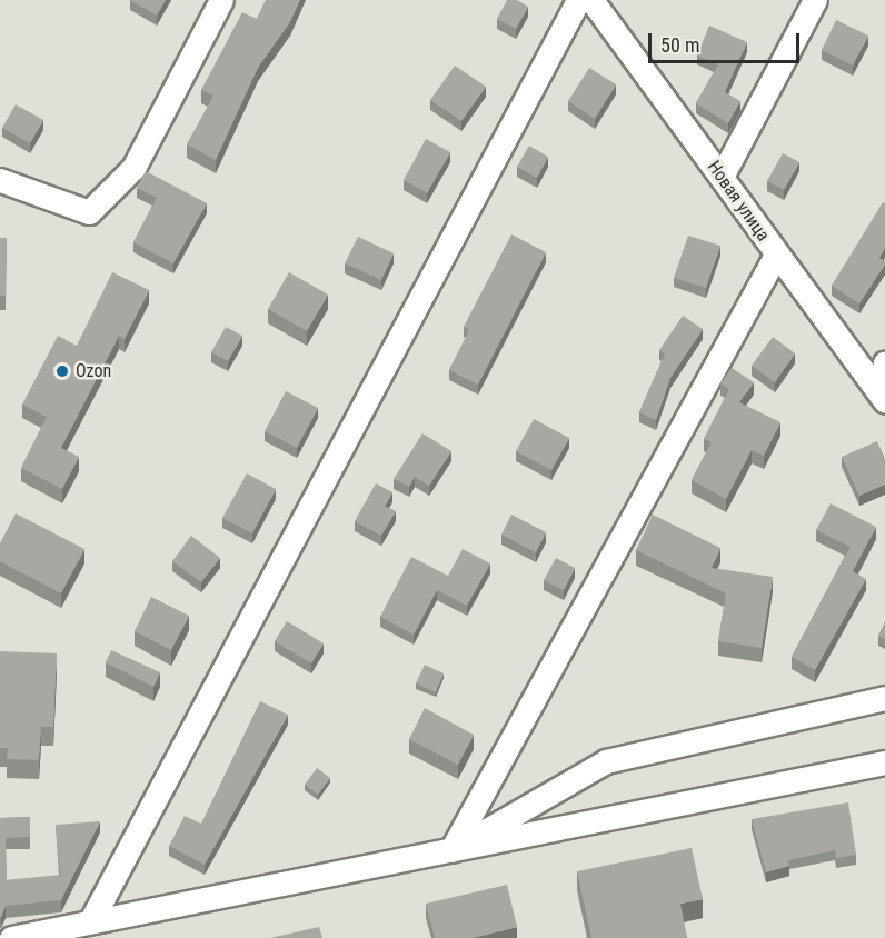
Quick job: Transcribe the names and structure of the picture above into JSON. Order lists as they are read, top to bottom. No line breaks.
{"streets":{"street":["Новая улица"]},"places":["Ozon"],"scale_bar":"50 m"}
